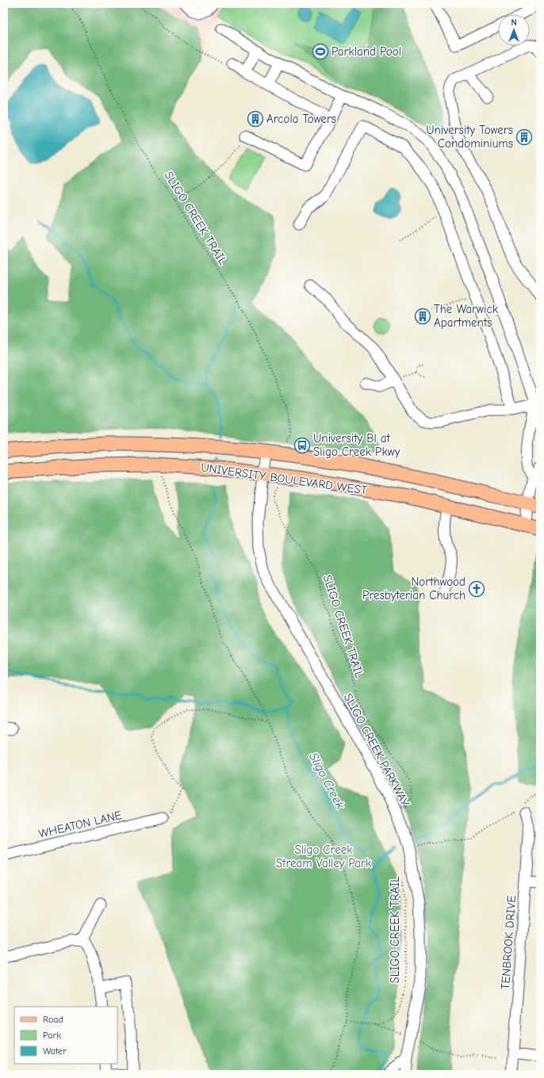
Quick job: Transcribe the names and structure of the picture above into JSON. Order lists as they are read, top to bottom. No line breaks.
{"streets":{"main road":["UNIVERSITY BOULEVARD WEST"],"street":["SLIGO CREEK PARKWAY","WHEATON LANE","TENBROOK DRIVE"],"path":["SLIGO CREEK TRAIL"]},"crossings":[["UNIVERSITY BOULEVARD WEST","SLIGO CREEK PARKWAY"]],"water":["Sligo Creek"],"parks":["Sligo Creek Stream Valley Park"],"places":{"sports":["Parkland Pool"],"building":["Arcola Towers","University Towers Condominiums","The Warwick Apartments"],"bus stop":["University Bl at Sligo Creek Pkwy"],"church":["Northwood Presbyterian Church"]},"legend":["Road","Park","Water"],"north":"top"}
